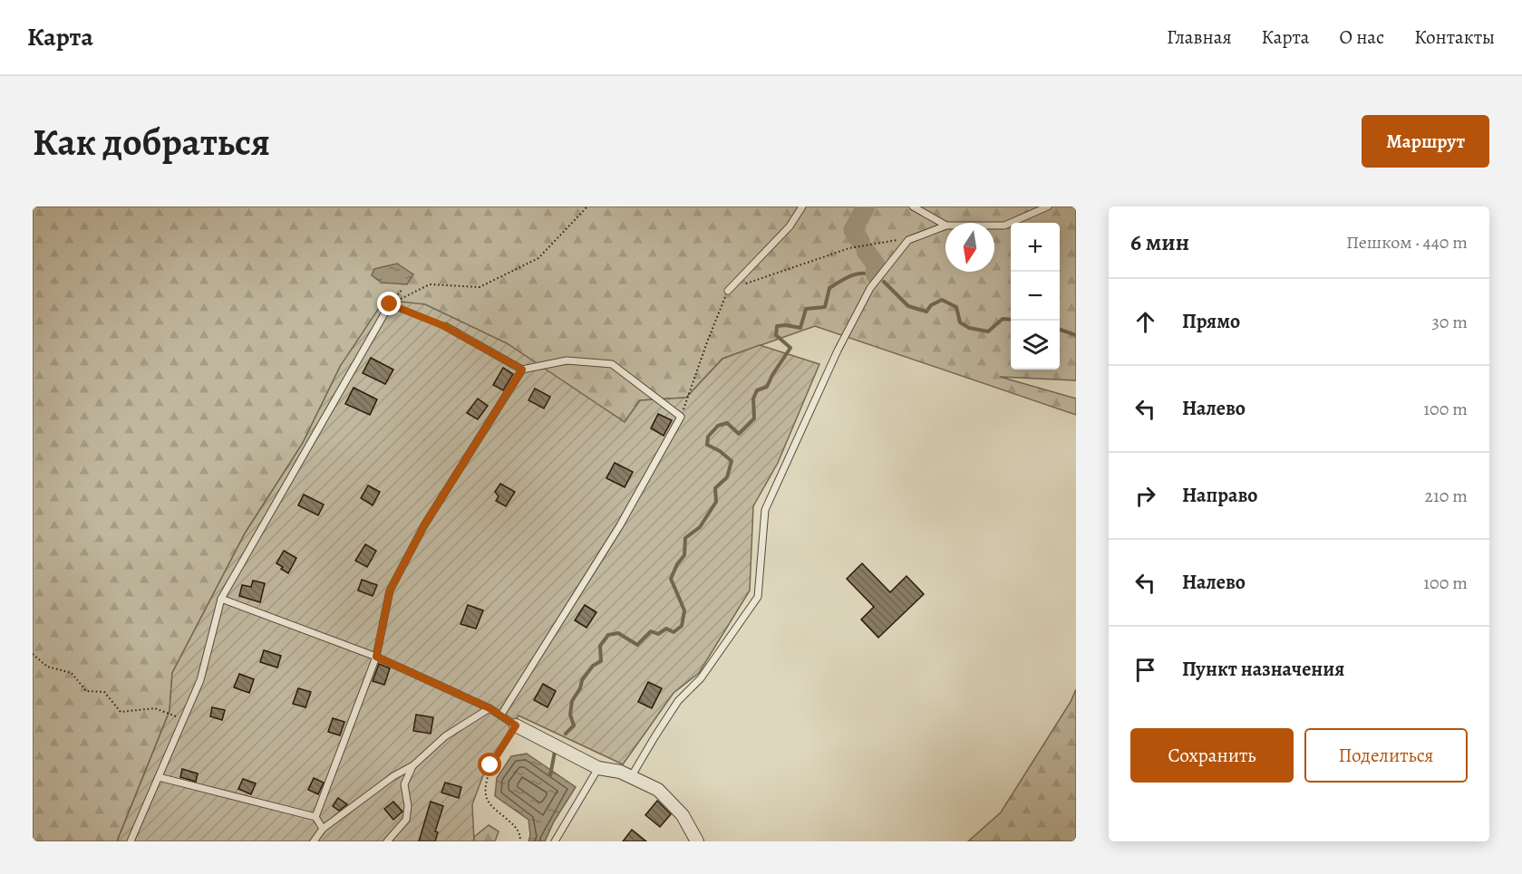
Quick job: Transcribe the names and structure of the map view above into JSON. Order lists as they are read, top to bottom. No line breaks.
{"north":"bottom","page":{"header":"Карта","nav":["Главная","Карта","О нас","Контакты"],"buttons":["Маршрут",["Сохранить","Поделиться"]],"title":"Как добраться","heading":["6 мин","Пешком · 440 m"],"map_buttons":["+","−"],"list":[["Прямо","30 m"],["Налево","100 m"],["Направо","210 m"],["Налево","100 m"],"Пункт назначения"]}}
